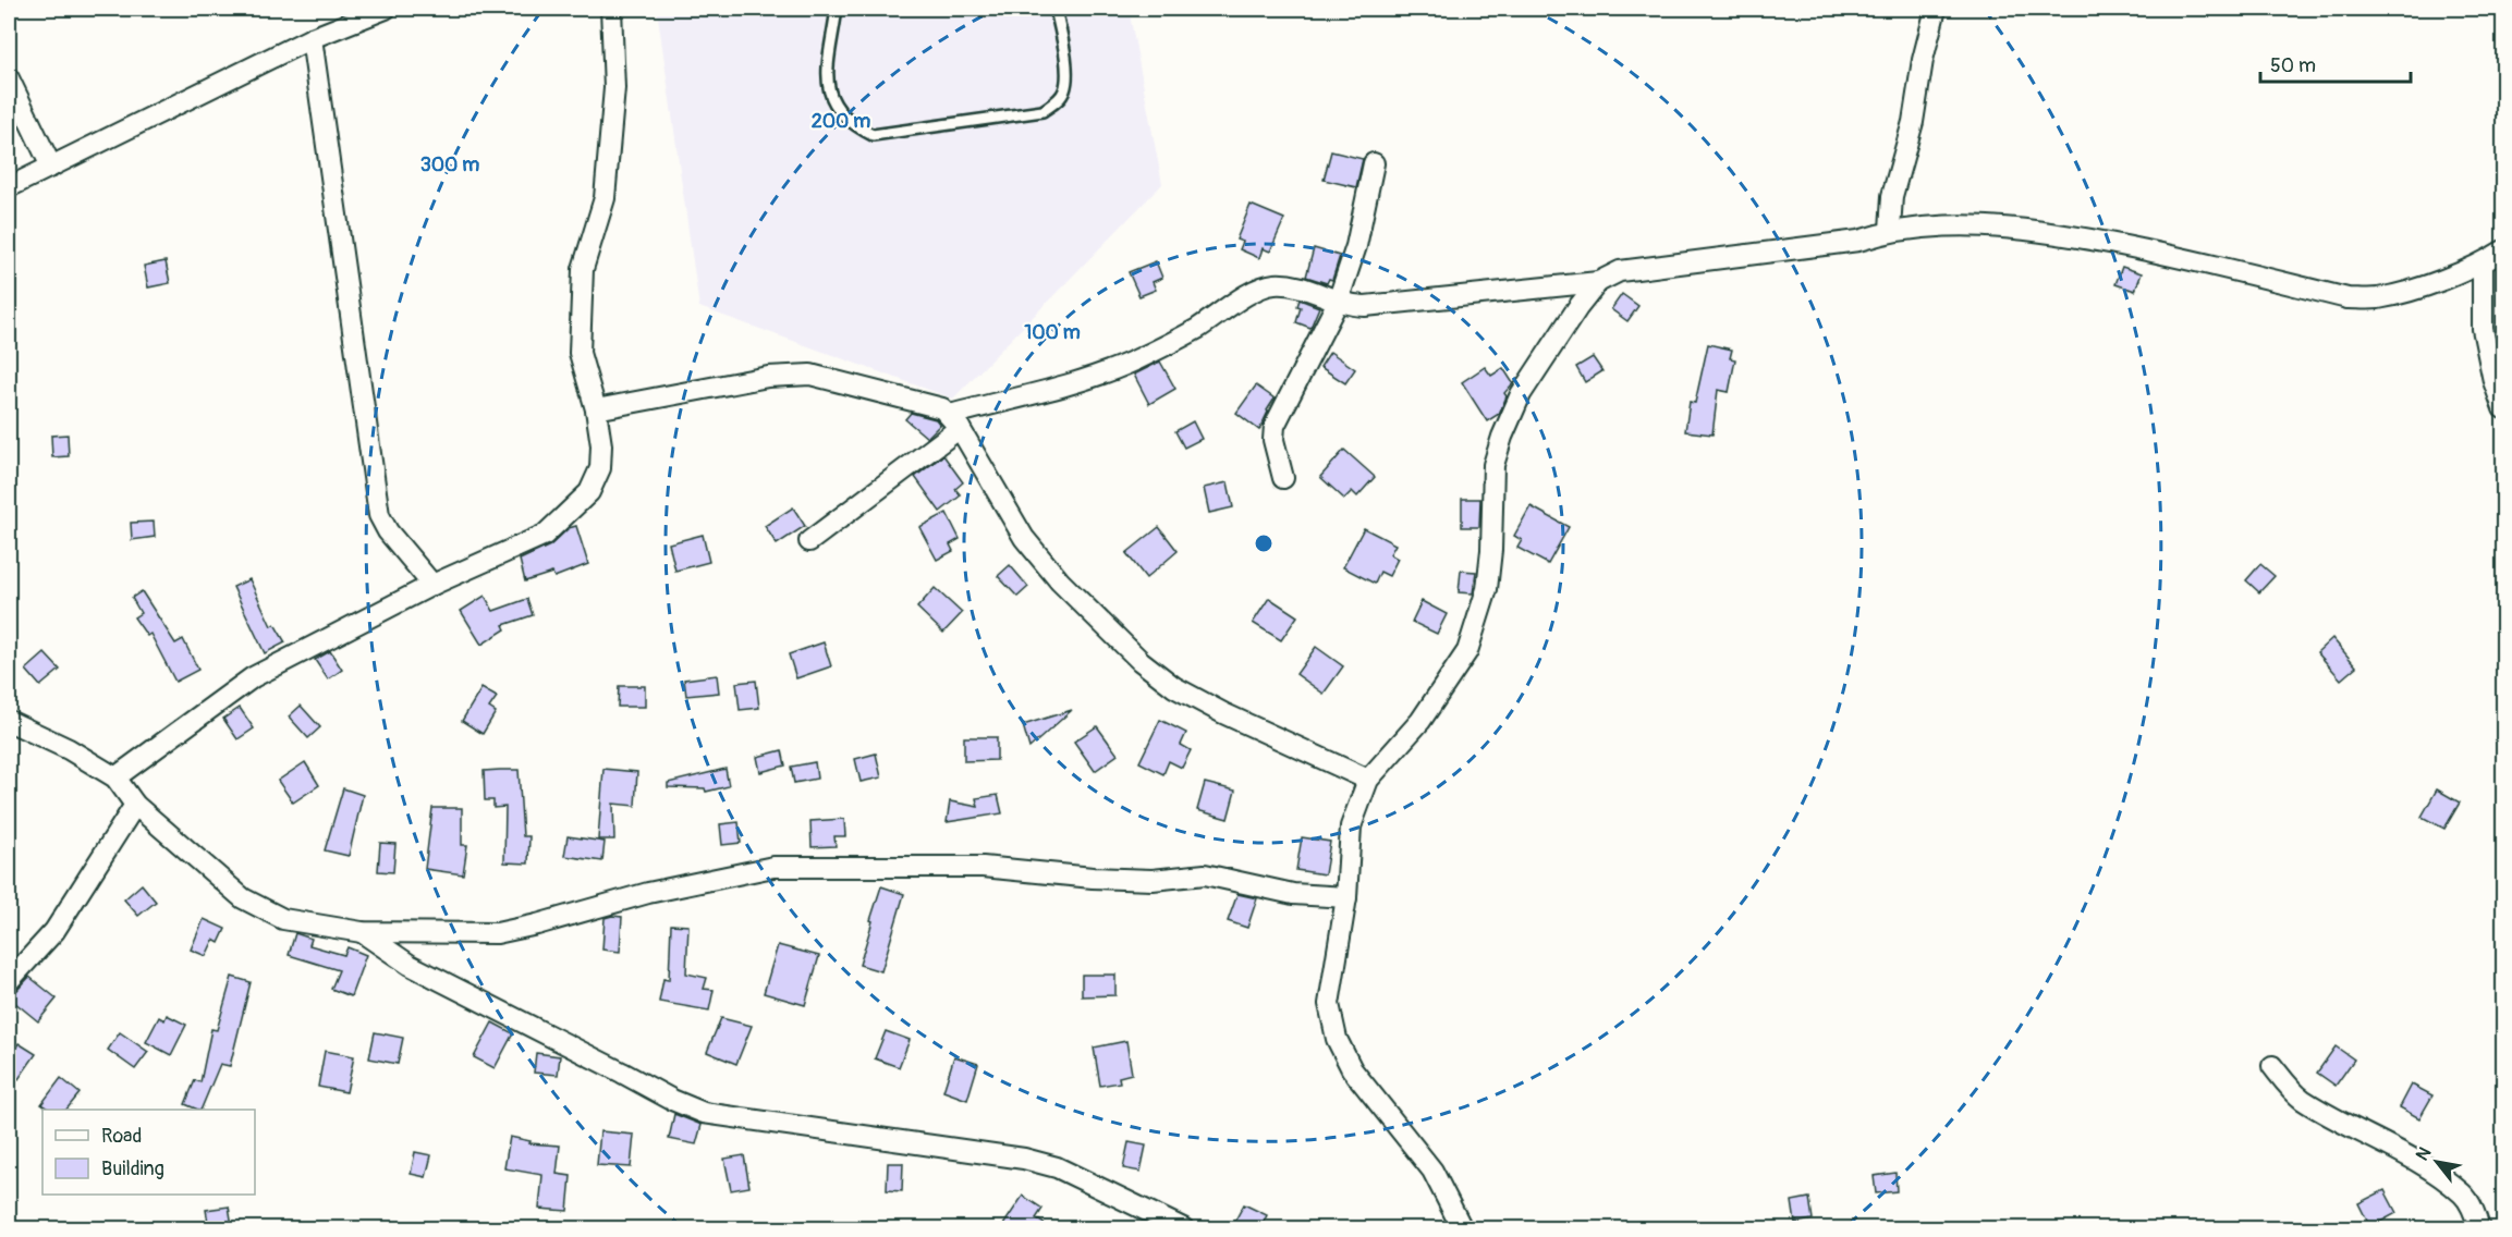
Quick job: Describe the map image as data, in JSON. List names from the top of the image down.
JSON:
{
  "legend": ["Road", "Building"],
  "scale_bar": "50 m",
  "north": "top left",
  "rings": ["200 m", "300 m", "100 m"]
}
